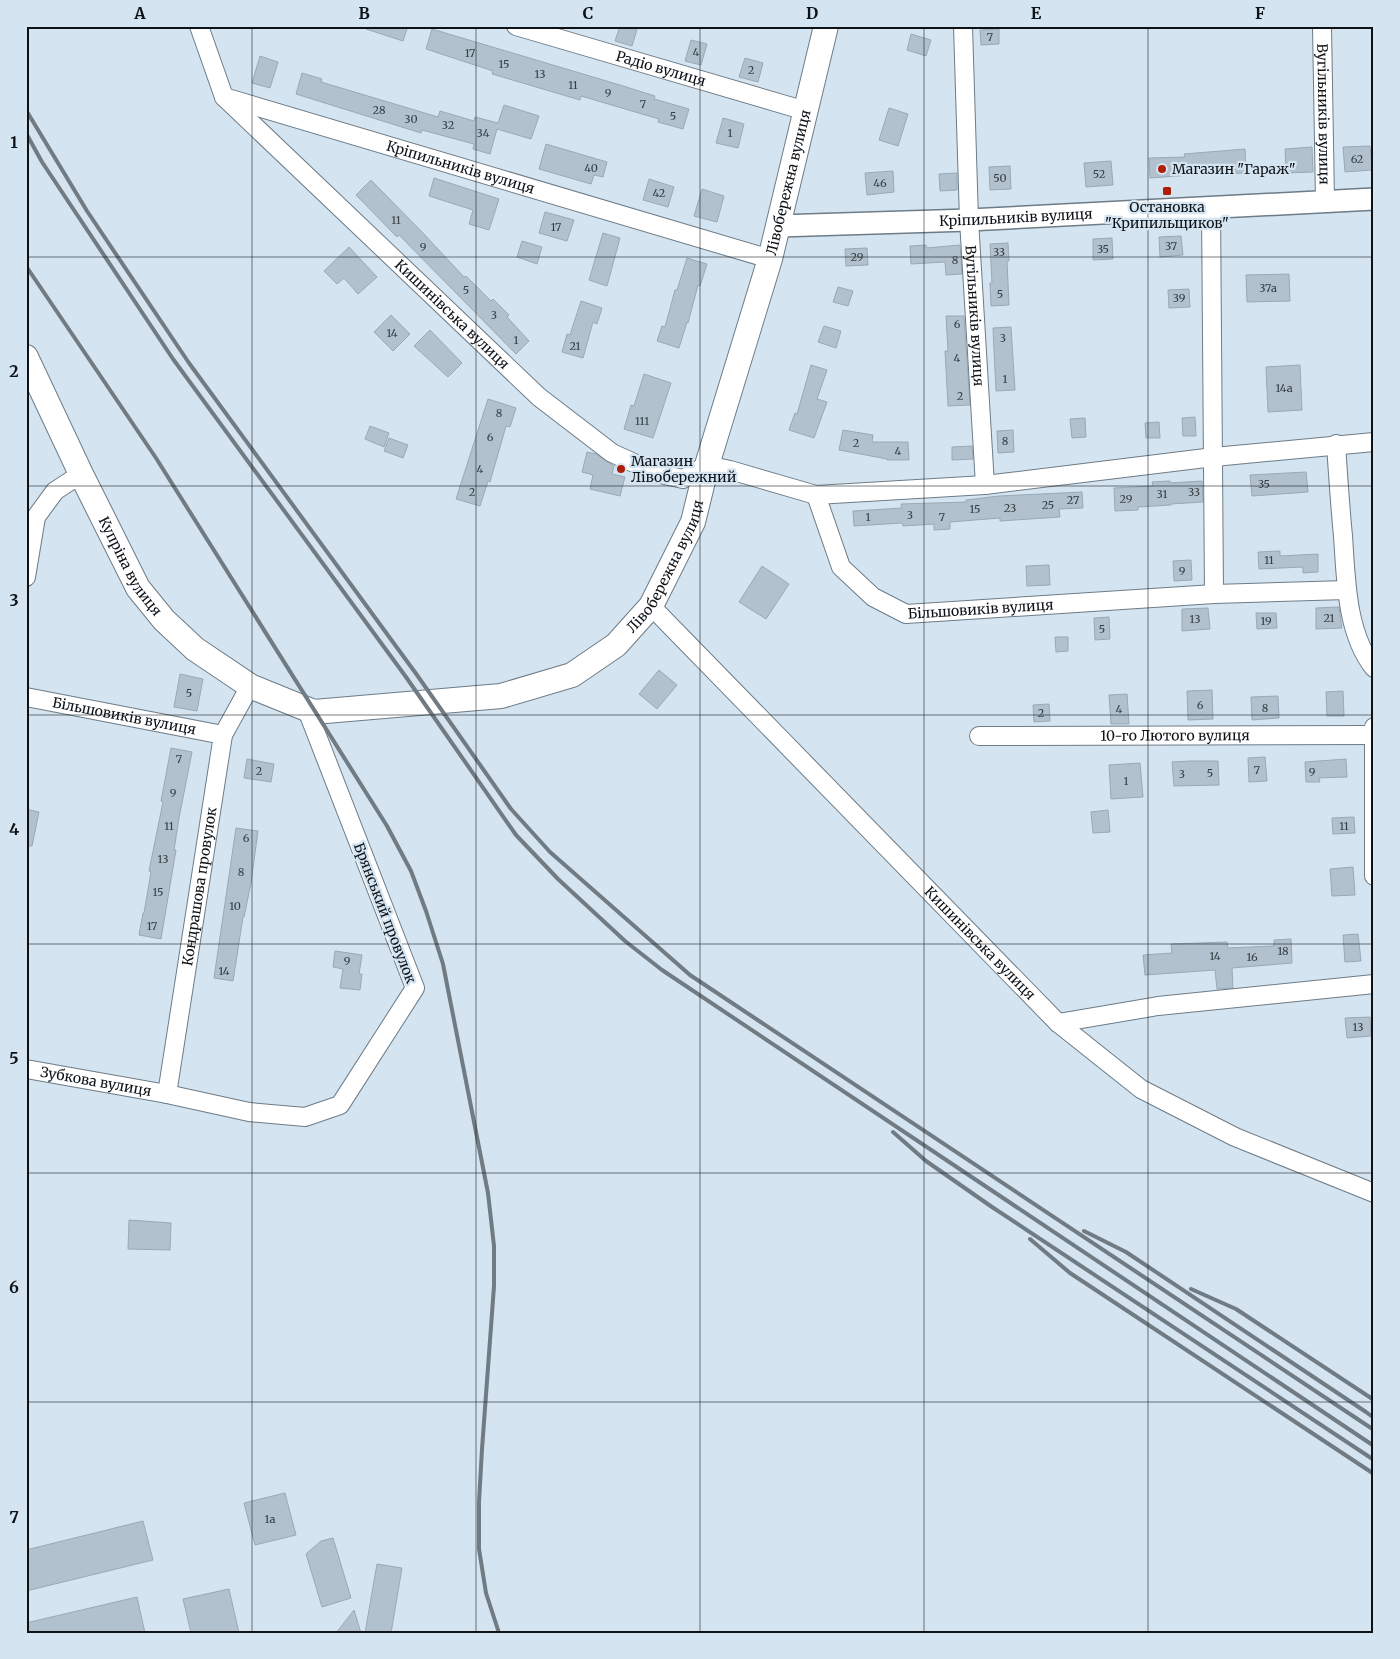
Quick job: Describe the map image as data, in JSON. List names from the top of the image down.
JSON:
{
  "streets": {
    "main road": ["Лівобережна вулиця", "Купріна вулиця"],
    "street": [
      "Радіо вулиця",
      "Вугільників вулиця",
      "Кріпильників вулиця",
      "Кишинівська вулиця",
      "Більшовиків вулиця",
      "10-го Лютого вулиця",
      "Кондрашова провулок",
      "Брянський провулок",
      "Зубкова вулиця"
    ]
  },
  "crossings": [
    ["Радіо вулиця", "Лівобережна вулиця"],
    ["Вугільників вулиця", "Кріпильників вулиця"],
    ["Кріпильників вулиця", "Лівобережна вулиця"],
    ["Кріпильників вулиця", "Кишинівська вулиця"],
    ["Лівобережна вулиця", "Кишинівська вулиця"],
    ["Лівобережна вулиця", "Купріна вулиця"],
    ["Лівобережна вулиця", "Брянський провулок"],
    ["Купріна вулиця", "Кондрашова провулок"],
    ["Купріна вулиця", "Брянський провулок"],
    ["Більшовиків вулиця", "Кондрашова провулок"],
    ["Кондрашова провулок", "Брянський провулок"],
    ["Кондрашова провулок", "Зубкова вулиця"],
    ["Брянський провулок", "Зубкова вулиця"]
  ],
  "places": {
    "other": ["Магазин \"Гараж\"", "Магазин Лівобережний"],
    "transit": ["Остановка \"Крипильщиков\""]
  },
  "house_numbers": [
    "7",
    "4",
    "17",
    "15",
    "2",
    "13",
    "11",
    "9",
    "7",
    "28",
    "5",
    "30",
    "32",
    "34",
    "1",
    "62",
    "40",
    "52",
    "50",
    "46",
    "42",
    "11",
    "17",
    "37",
    "9",
    "35",
    "33",
    "29",
    "8",
    "37а",
    "5",
    "5",
    "39",
    "3",
    "6",
    "14",
    "3",
    "1",
    "21",
    "4",
    "1",
    "14а",
    "2",
    "8",
    "111",
    "6",
    "8",
    "2",
    "4",
    "4",
    "35",
    "2",
    "33",
    "31",
    "29",
    "27",
    "25",
    "23",
    "15",
    "3",
    "1",
    "7",
    "11",
    "9",
    "21",
    "13",
    "19",
    "5",
    "5",
    "6",
    "8",
    "4",
    "2",
    "7",
    "7",
    "2",
    "9",
    "5",
    "3",
    "1",
    "9",
    "11",
    "11",
    "6",
    "13",
    "8",
    "15",
    "10",
    "17",
    "18",
    "14",
    "16",
    "9",
    "14",
    "13",
    "1а"
  ],
  "grid": {
    "columns": [
      "A",
      "B",
      "C",
      "D",
      "E",
      "F"
    ],
    "rows": [
      "1",
      "2",
      "3",
      "4",
      "5",
      "6",
      "7"
    ]
  }
}
